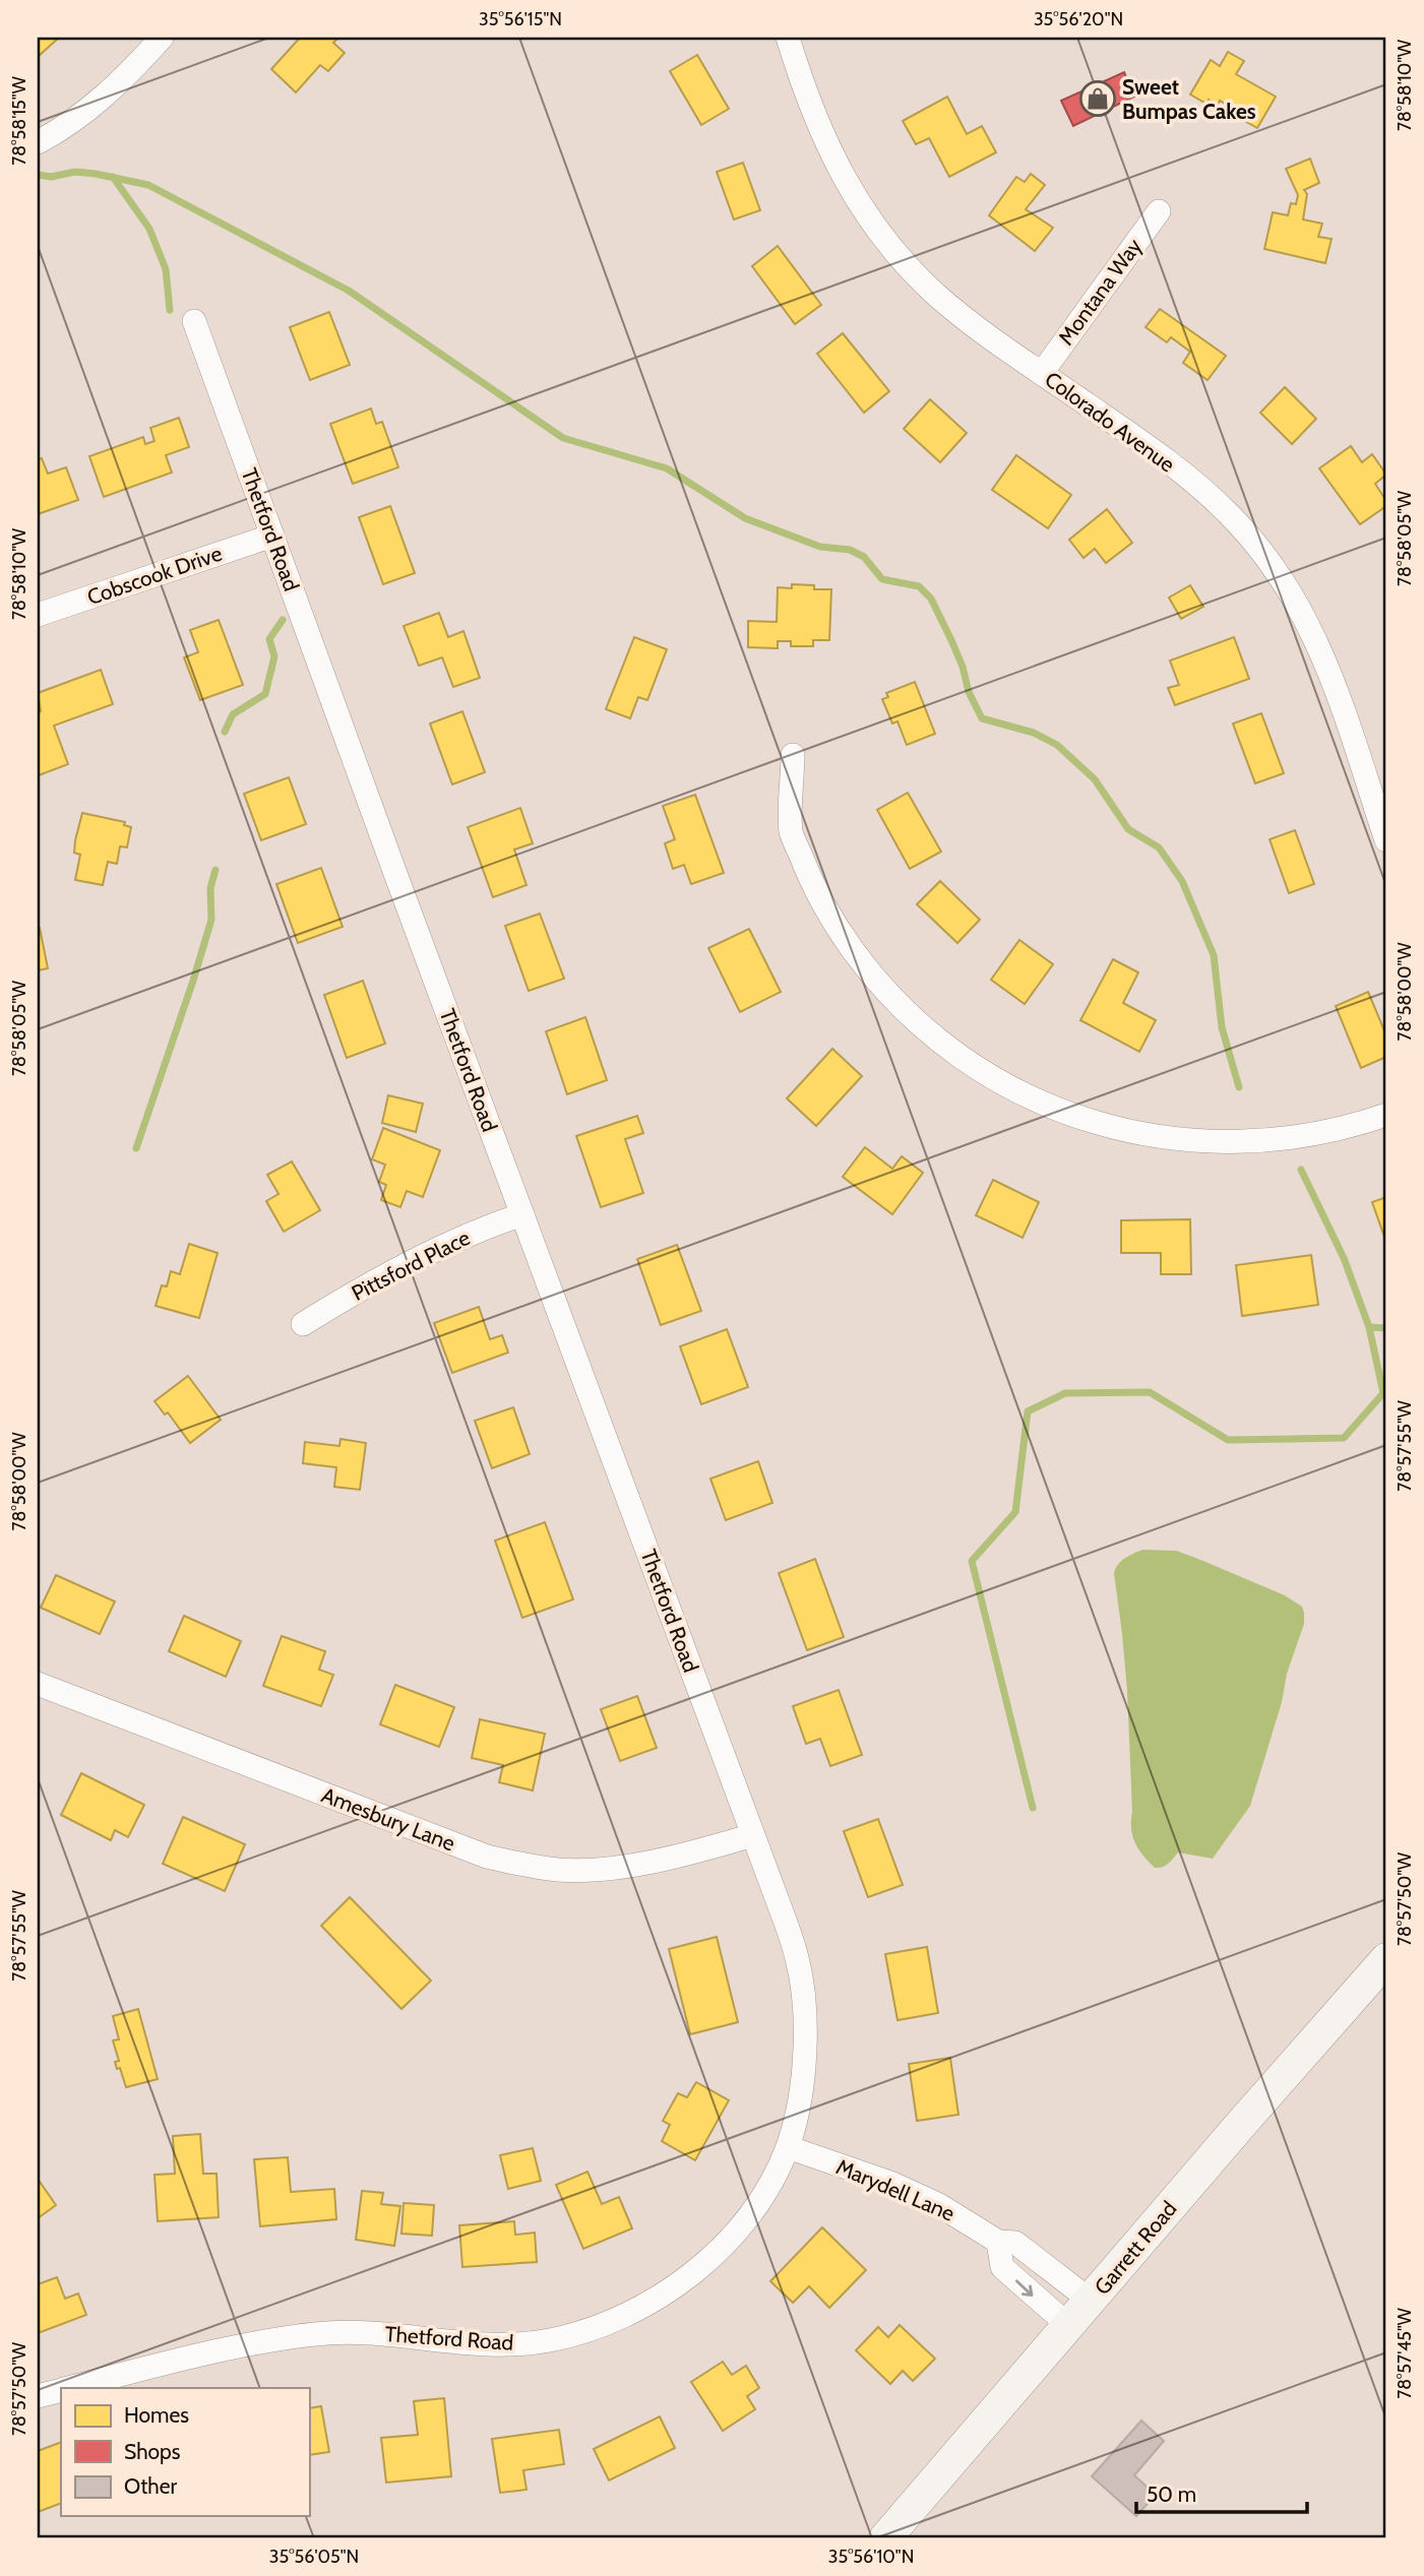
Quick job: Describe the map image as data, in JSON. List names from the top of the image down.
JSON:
{
  "streets": {
    "street": [
      "Montana Way",
      "Colorado Avenue",
      "Thetford Road",
      "Cobscook Drive",
      "Pittsford Place",
      "Amesbury Lane",
      "Marydell Lane",
      "Garrett Road"
    ]
  },
  "crossings": [
    ["Montana Way", "Colorado Avenue"],
    ["Thetford Road", "Cobscook Drive"],
    ["Thetford Road", "Pittsford Place"],
    ["Thetford Road", "Amesbury Lane"],
    ["Thetford Road", "Marydell Lane"],
    ["Marydell Lane", "Garrett Road"]
  ],
  "places": {
    "shop": ["Sweet Bumpas Cakes"]
  },
  "legend": ["Homes", "Shops", "Other"],
  "scale_bar": "50 m",
  "coordinates": [
    "35°56'15\"N",
    "35°56'20\"N",
    "78°58'10\"W",
    "78°58'15\"W",
    "78°58'05\"W",
    "78°58'00\"W",
    "78°57'55\"W",
    "78°57'50\"W",
    "78°57'45\"W",
    "35°56'05\"N",
    "35°56'10\"N"
  ]
}
